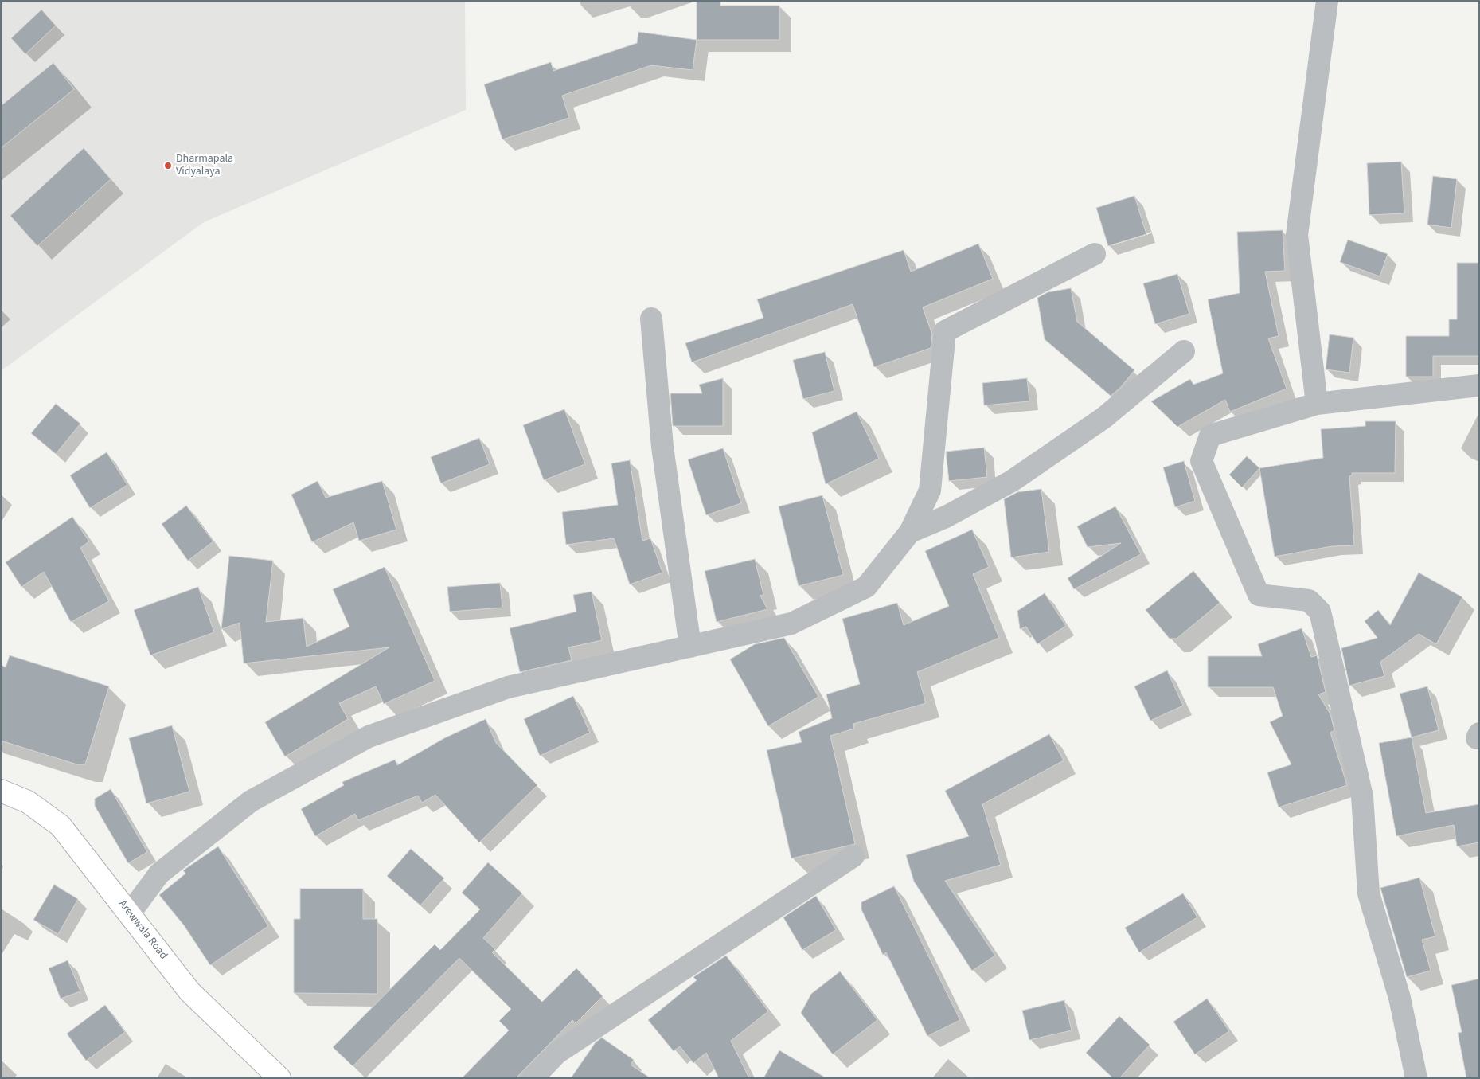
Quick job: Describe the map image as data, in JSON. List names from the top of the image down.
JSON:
{
  "streets": {
    "street": ["Arewwala Road"]
  },
  "places": ["Dharmapala Vidyalaya"]
}
